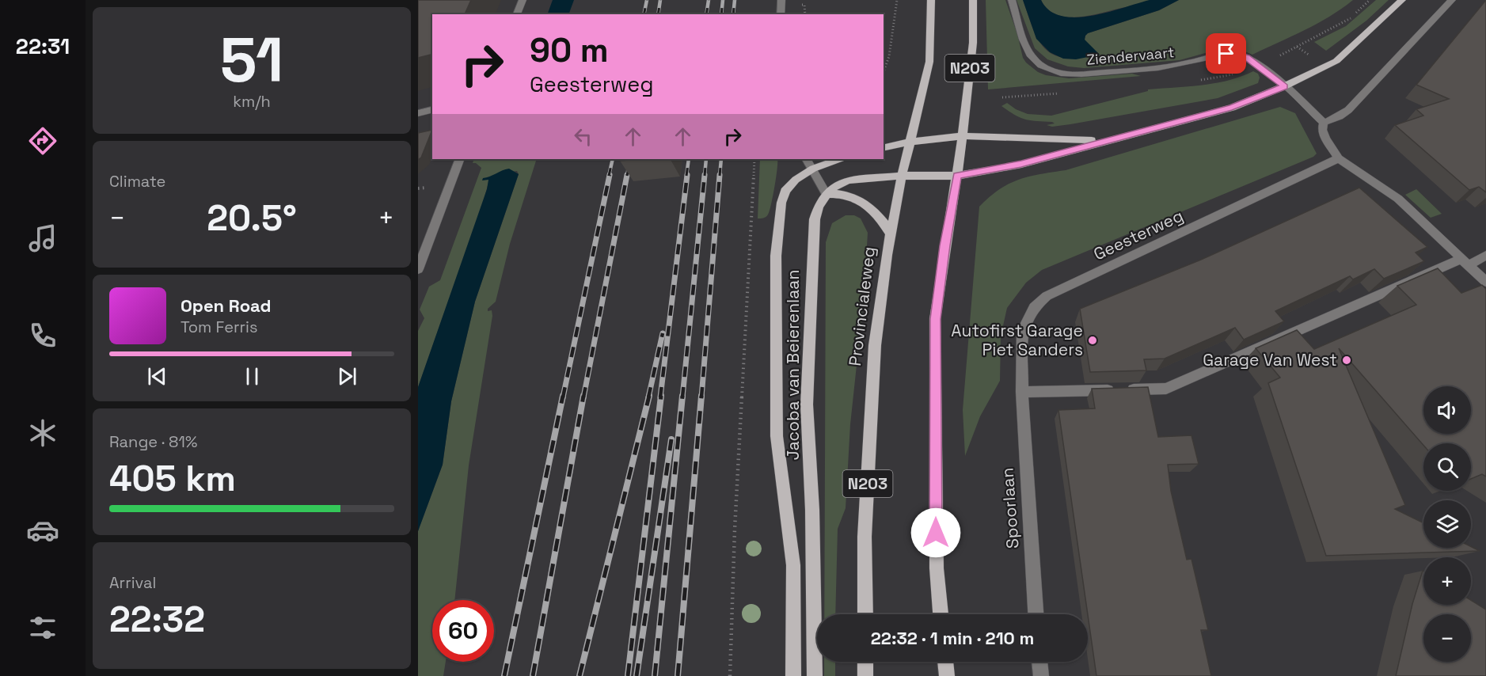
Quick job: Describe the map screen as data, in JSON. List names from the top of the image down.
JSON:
{
  "streets": {
    "main road": ["N203", "Provincialeweg", "Jacoba van Beierenlaan"],
    "street": ["Ziendervaart", "Geesterweg", "Spoorlaan"]
  },
  "crossings": [
    ["Geesterweg", "Spoorlaan"]
  ],
  "places": ["Autofirst Garage Piet Sanders", "Garage Van West"],
  "page": {
    "tabs": "22:31",
    "tile": [
      ["51", "km/h"],
      "Climate",
      ["Range · 81%", "405 km"],
      ["Arrival", "22:32"]
    ],
    "turn": ["90 m", "Geesterweg"],
    "heat": ["−", "20.5°", "+"],
    "song": ["Open Road", "Tom Ferris"],
    "map_buttons": ["+", "−"],
    "limit": "60",
    "trip": "22:32 · 1 min · 210 m"
  }
}
